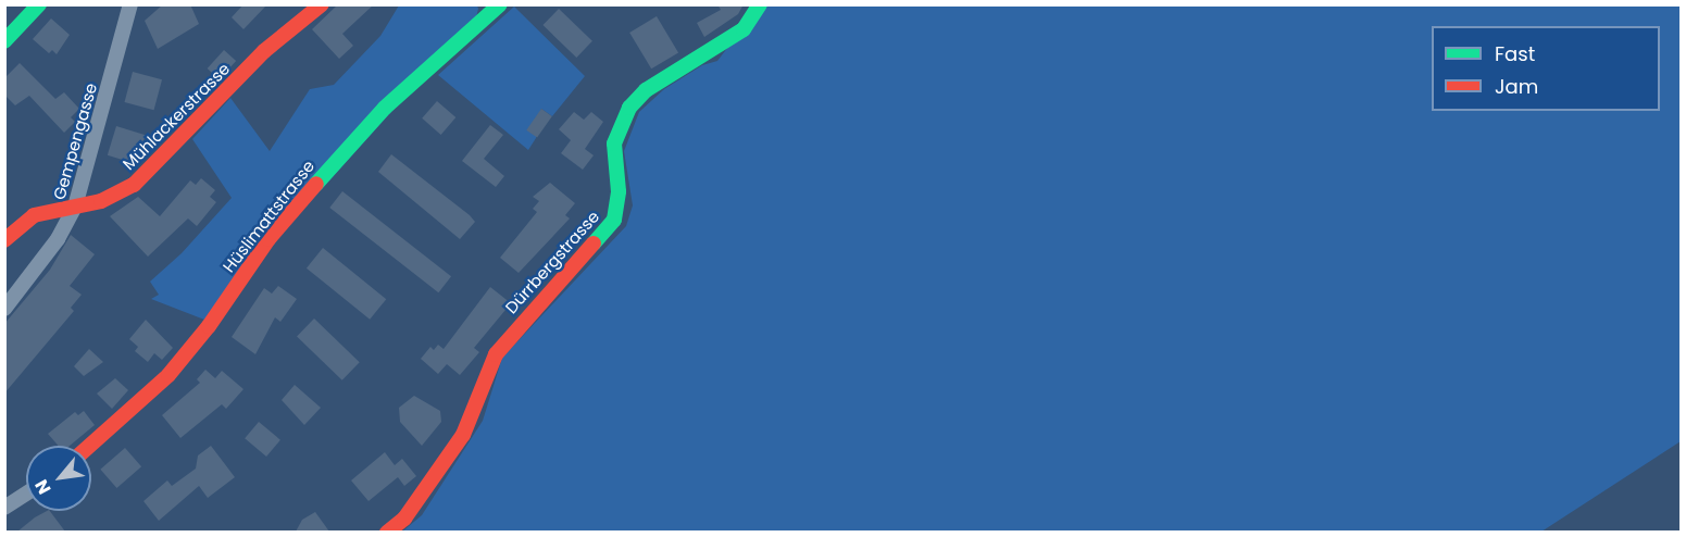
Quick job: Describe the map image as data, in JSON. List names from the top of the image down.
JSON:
{
  "streets": {
    "street": [
      "Mühlackerstrasse",
      "Gempengasse",
      "Hüslimattstrasse",
      "Dürrbergstrasse"
    ]
  },
  "crossings": [
    ["Mühlackerstrasse", "Gempengasse"]
  ],
  "legend": ["Fast", "Jam"],
  "north": "bottom left"
}
